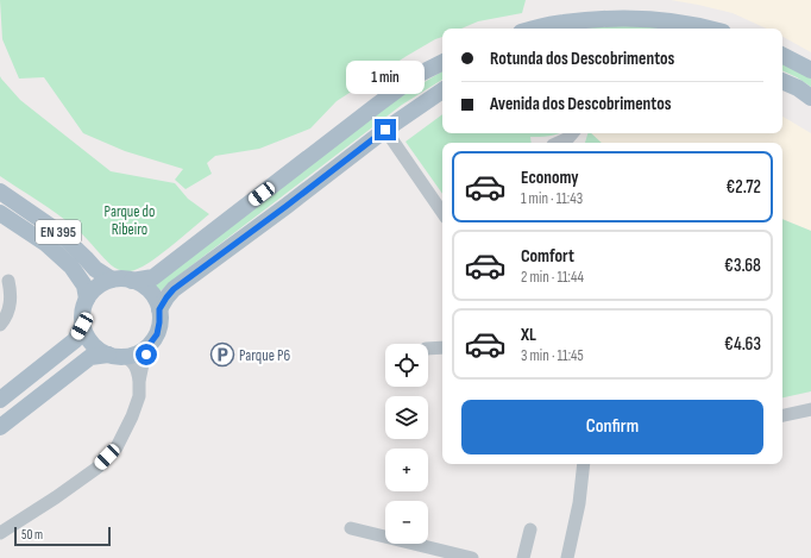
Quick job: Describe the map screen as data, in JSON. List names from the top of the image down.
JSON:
{
  "streets": {
    "main road": ["EN 395"]
  },
  "parks": ["Parque do Ribeiro"],
  "places": {
    "parking": ["Parque P6"]
  },
  "scale_bar": "50 m",
  "page": {
    "banner": ["Rotunda dos Descobrimentos", "Avenida dos Descobrimentos"],
    "bubble": "1 min",
    "list": [
      {
        "name": "Economy",
        "note": "1 min · 11:43",
        "value": "€2.72"
      },
      {
        "name": "Comfort",
        "note": "2 min · 11:44",
        "value": "€3.68"
      },
      {
        "name": "XL",
        "note": "3 min · 11:45",
        "value": "€4.63"
      }
    ],
    "map_buttons": ["+", "−"],
    "buttons": "Confirm",
    "scale": "50 m"
  }
}
